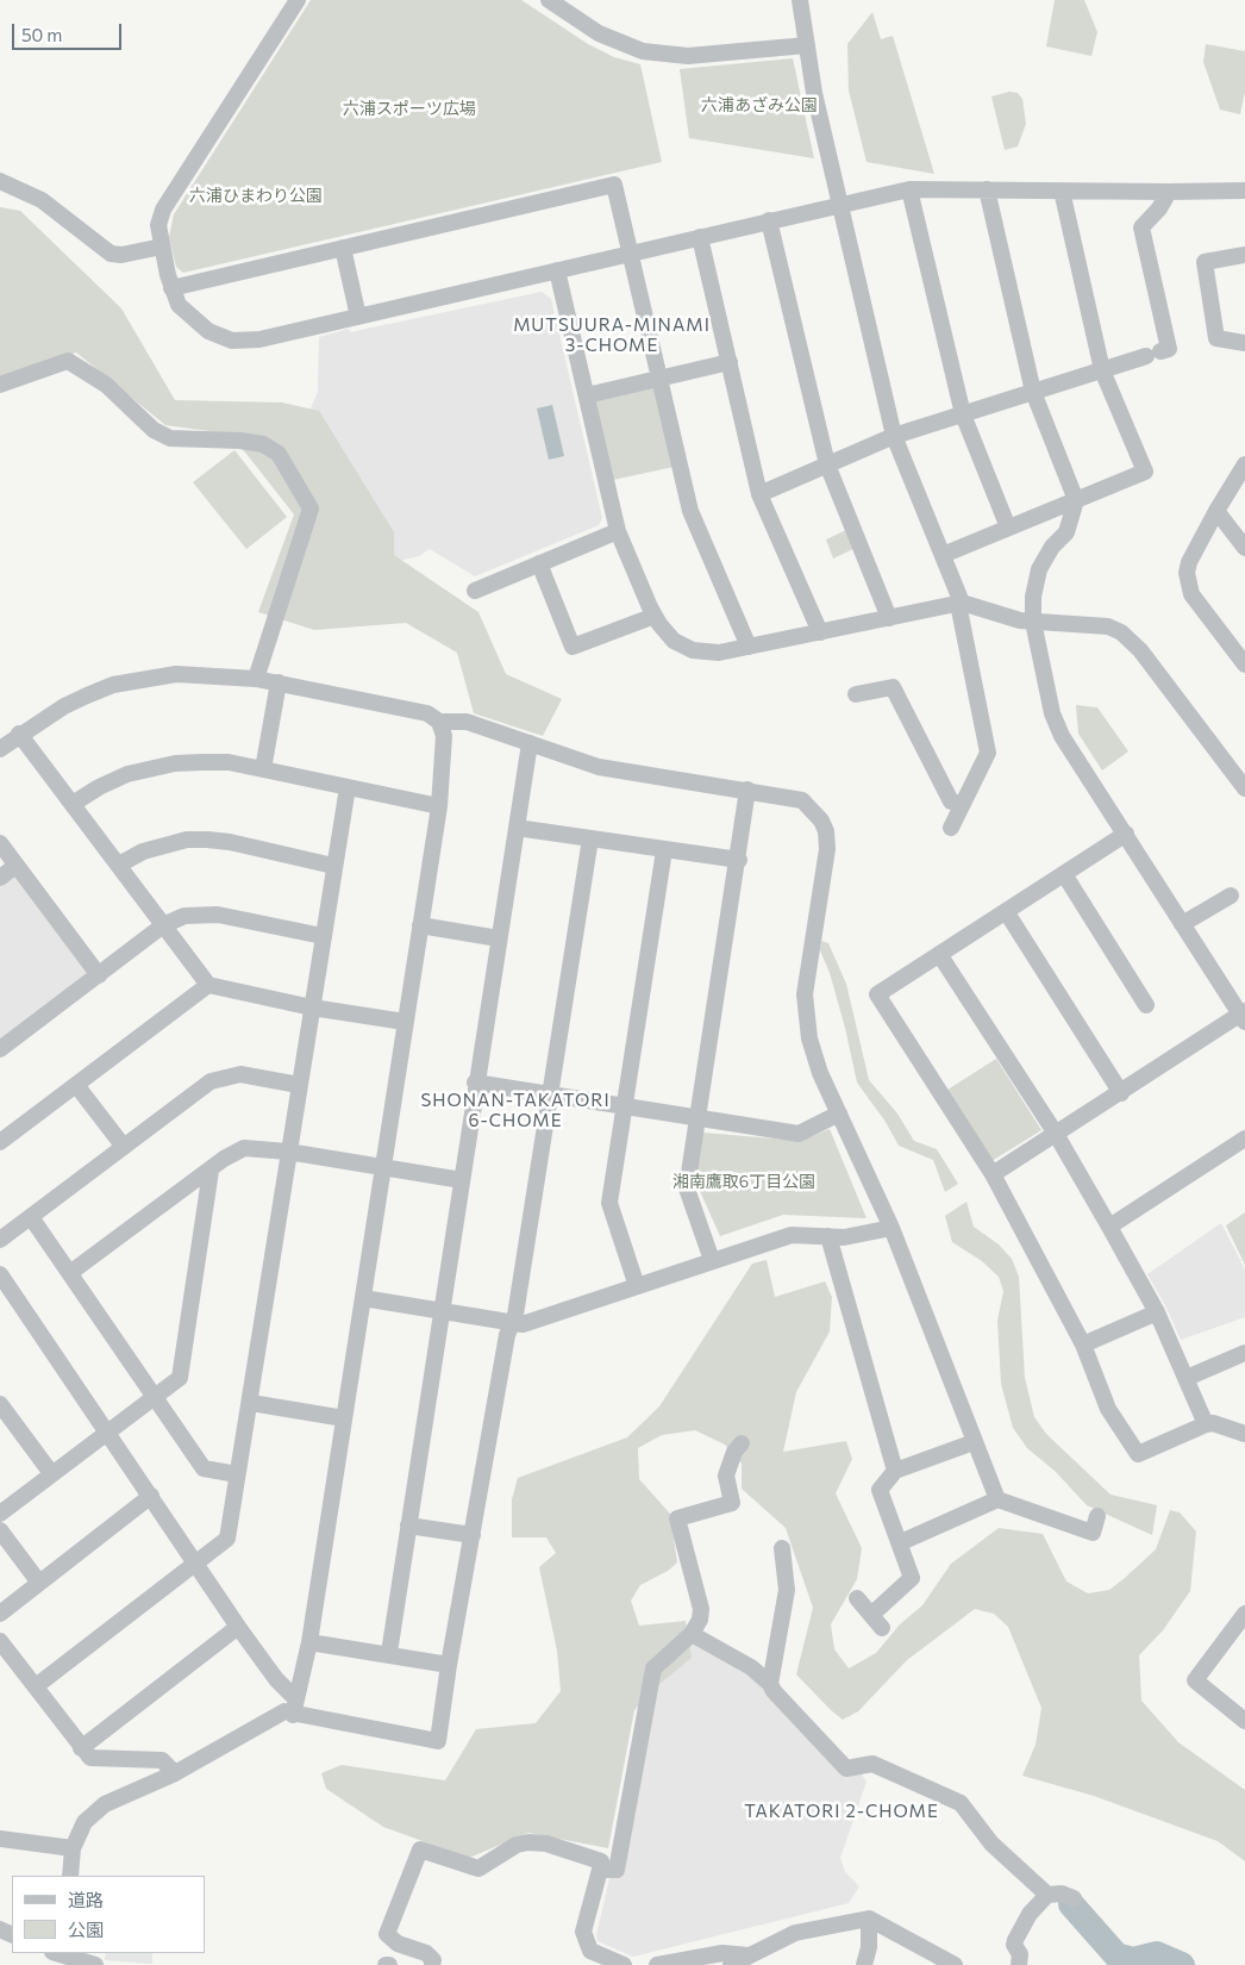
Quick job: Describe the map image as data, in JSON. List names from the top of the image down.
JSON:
{
  "districts": ["MUTSUURA-MINAMI 3-CHOME", "SHONAN-TAKATORI 6-CHOME", "TAKATORI 2-CHOME"],
  "parks": [
    "六浦あざみ公園",
    "六浦スポーツ広場",
    "六浦ひまわり公園",
    "湘南鷹取6丁目公園"
  ],
  "legend": ["道路", "公園"],
  "scale_bar": "50 m"
}
